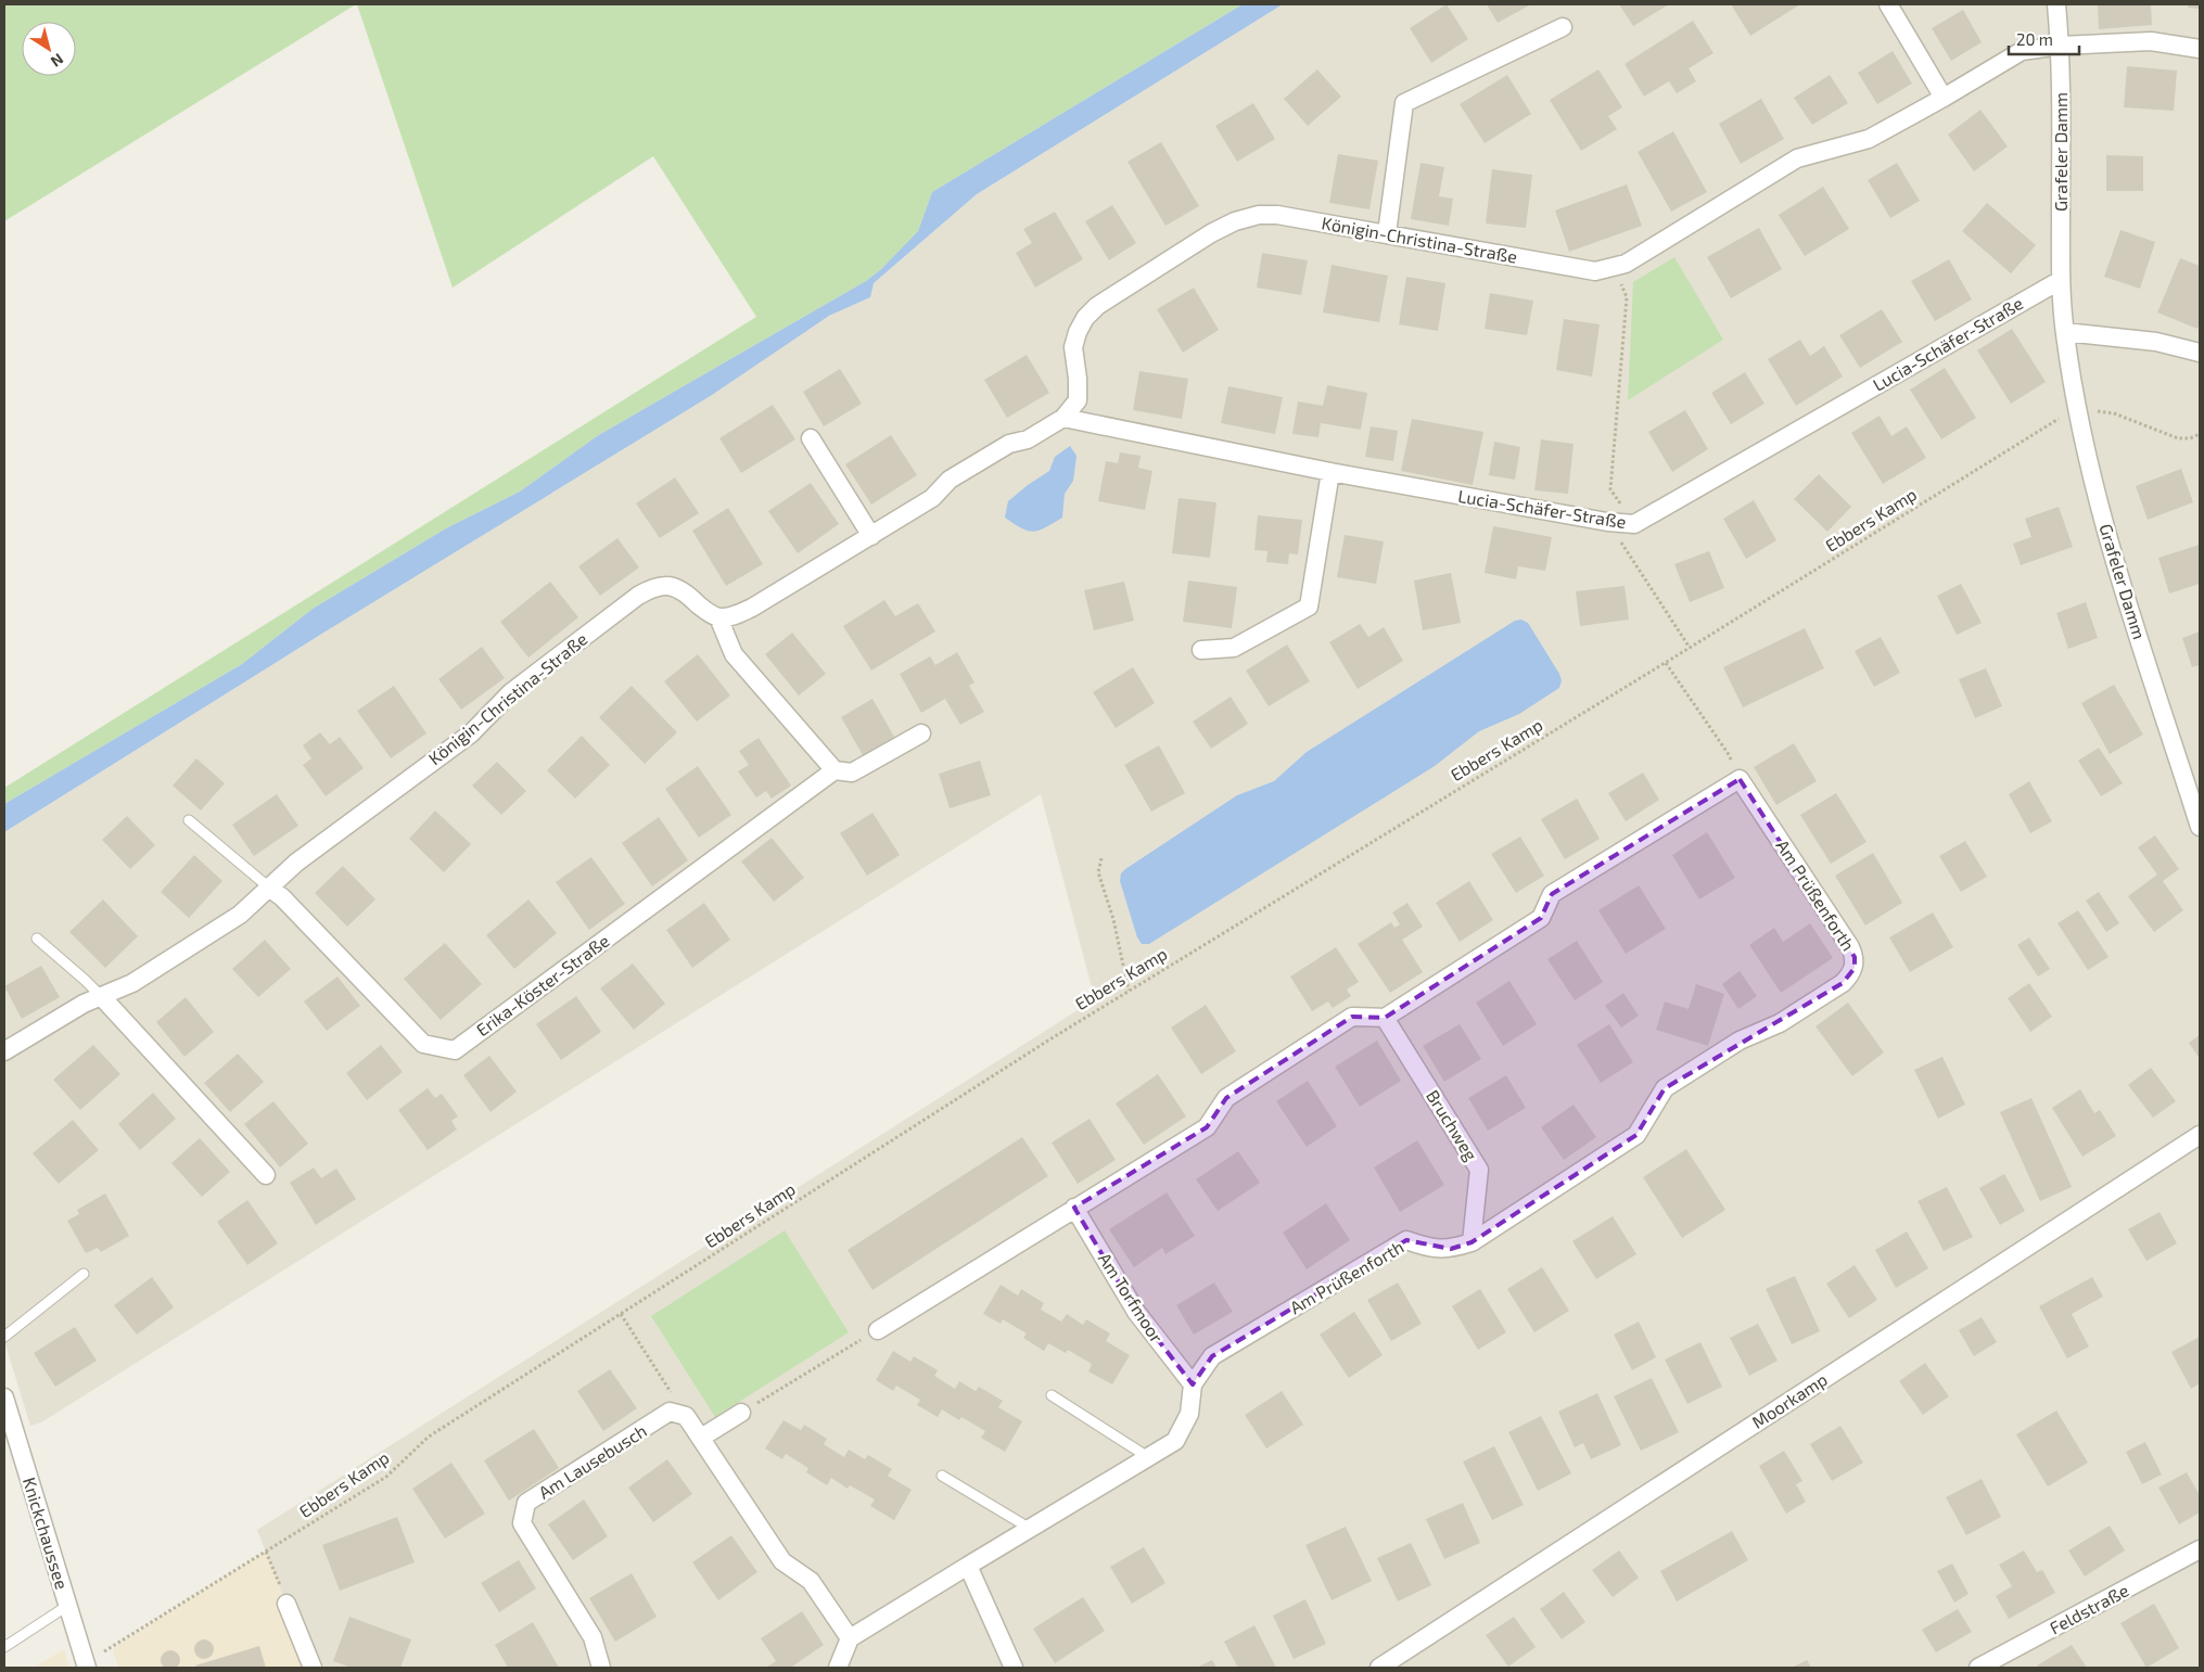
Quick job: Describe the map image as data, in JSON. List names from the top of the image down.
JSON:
{
  "streets": {
    "street": [
      "Grafeler Damm",
      "Königin-Christina-Straße",
      "Lucia-Schäfer-Straße",
      "Am Prüßenforth",
      "Erika-Köster-Straße",
      "Bruchweg",
      "Am Torfmoor",
      "Moorkamp",
      "Am Lausebusch",
      "Knickchaussee",
      "Feldstraße"
    ],
    "path": ["Ebbers Kamp"]
  },
  "crossings": [
    ["Grafeler Damm", "Königin-Christina-Straße"],
    ["Grafeler Damm", "Lucia-Schäfer-Straße"],
    ["Grafeler Damm", "Ebbers Kamp"],
    ["Königin-Christina-Straße", "Lucia-Schäfer-Straße"],
    ["Königin-Christina-Straße", "Erika-Köster-Straße"],
    ["Ebbers Kamp", "Knickchaussee"],
    ["Am Prüßenforth", "Bruchweg"],
    ["Am Prüßenforth", "Am Torfmoor"]
  ],
  "scale_bar": "20 m",
  "north": "bottom right"
}
